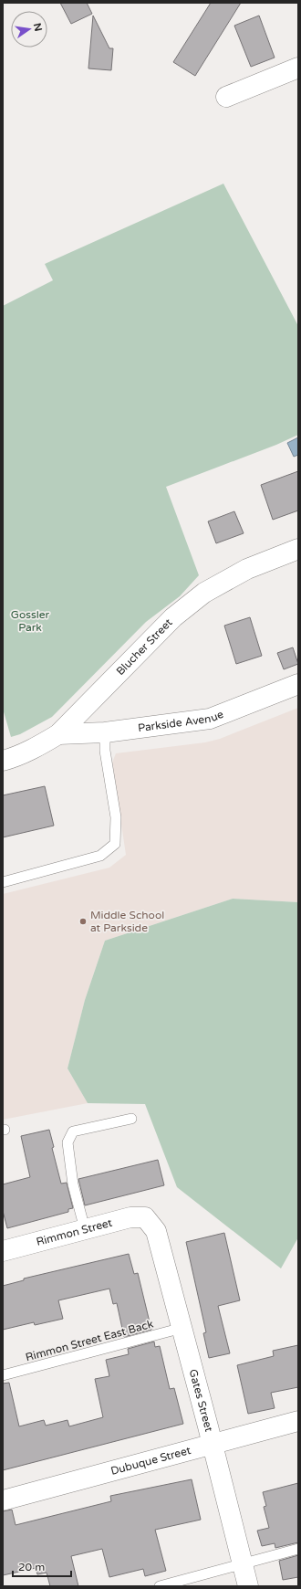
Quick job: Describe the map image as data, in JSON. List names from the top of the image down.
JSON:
{
  "streets": {
    "street": [
      "Blucher Street",
      "Parkside Avenue",
      "Rimmon Street",
      "Gates Street",
      "Dubuque Street"
    ],
    "lane": ["Rimmon Street East Back"]
  },
  "crossings": [
    ["Blucher Street", "Parkside Avenue"],
    ["Rimmon Street", "Gates Street"],
    ["Rimmon Street East Back", "Gates Street"],
    ["Gates Street", "Dubuque Street"]
  ],
  "parks": ["Gossler Park"],
  "places": ["Middle School at Parkside"],
  "scale_bar": "20 m",
  "north": "right"
}
